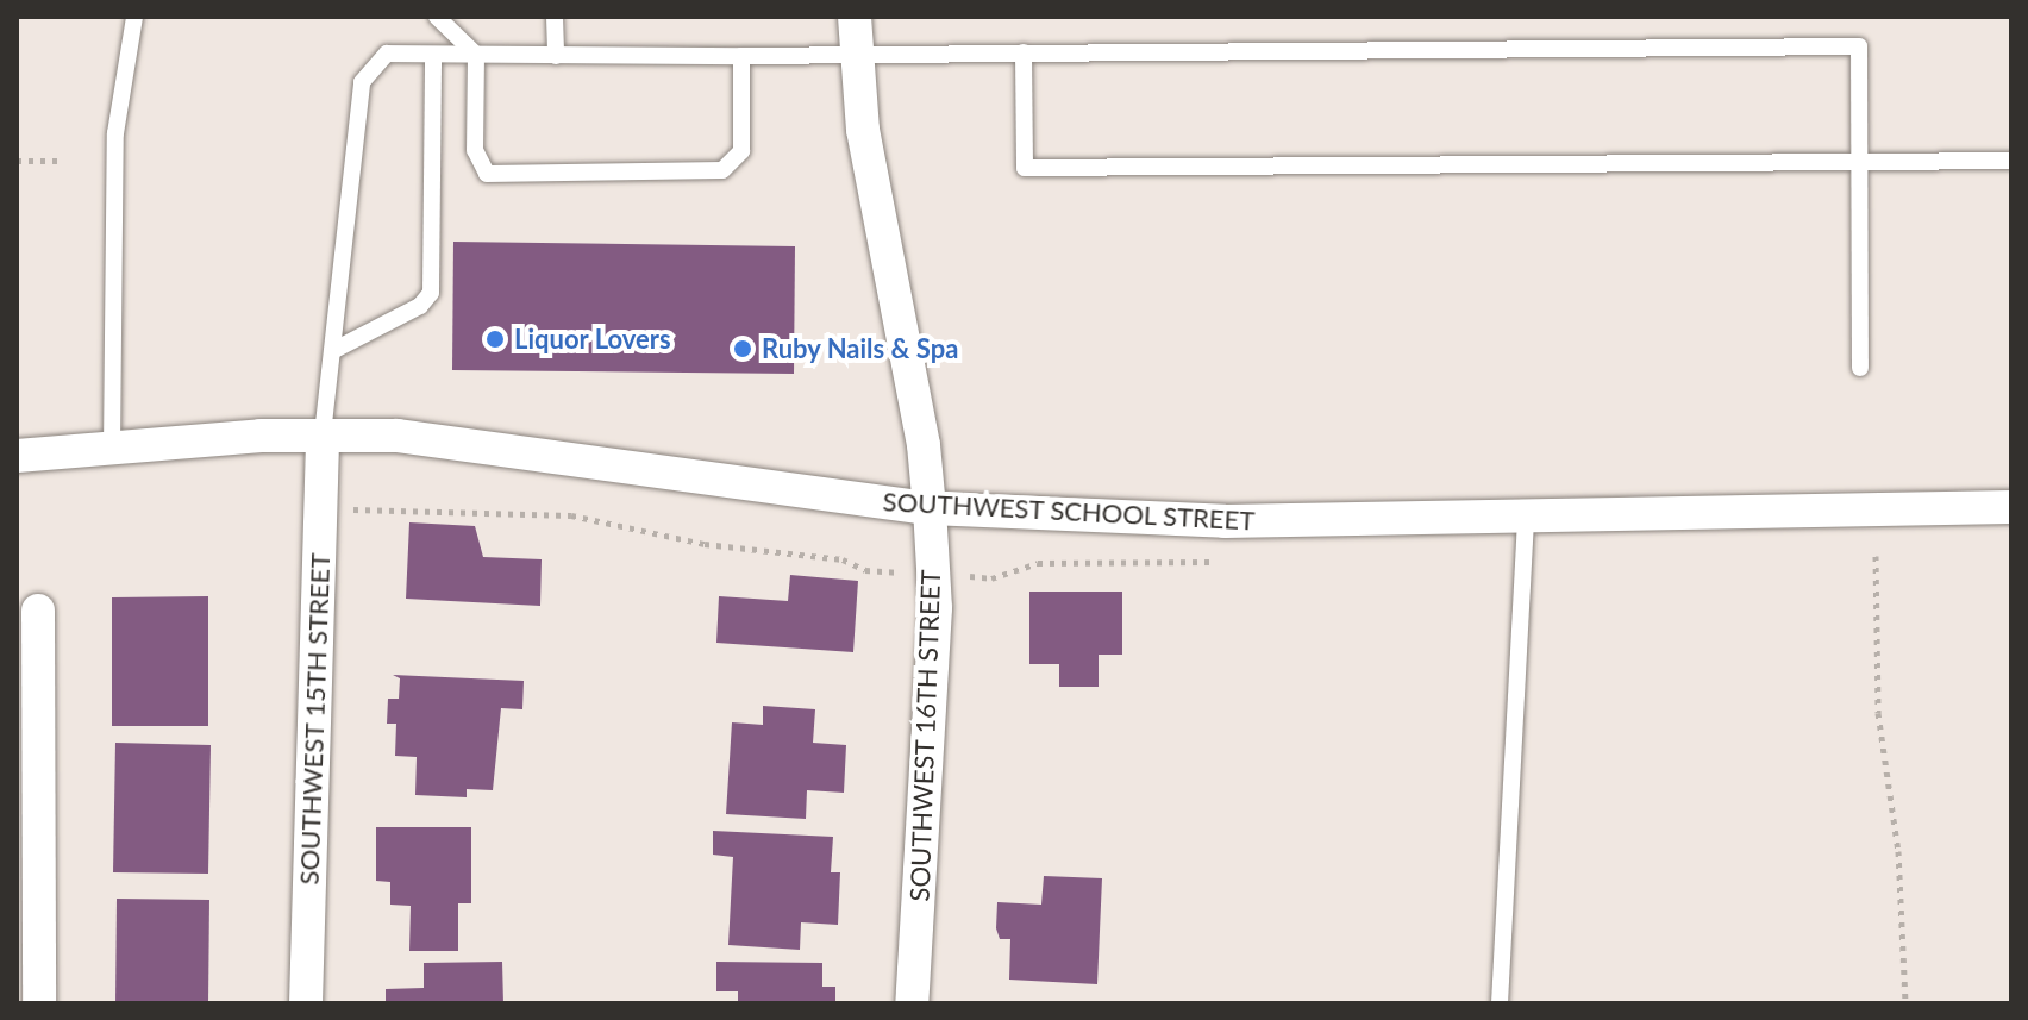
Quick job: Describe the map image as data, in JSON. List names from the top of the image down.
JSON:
{
  "streets": {
    "street": ["SOUTHWEST SCHOOL STREET", "SOUTHWEST 15TH STREET", "SOUTHWEST 16TH STREET"]
  },
  "crossings": [
    ["SOUTHWEST SCHOOL STREET", "SOUTHWEST 15TH STREET"],
    ["SOUTHWEST SCHOOL STREET", "SOUTHWEST 16TH STREET"]
  ],
  "places": ["Liquor Lovers", "Ruby Nails & Spa"]
}
